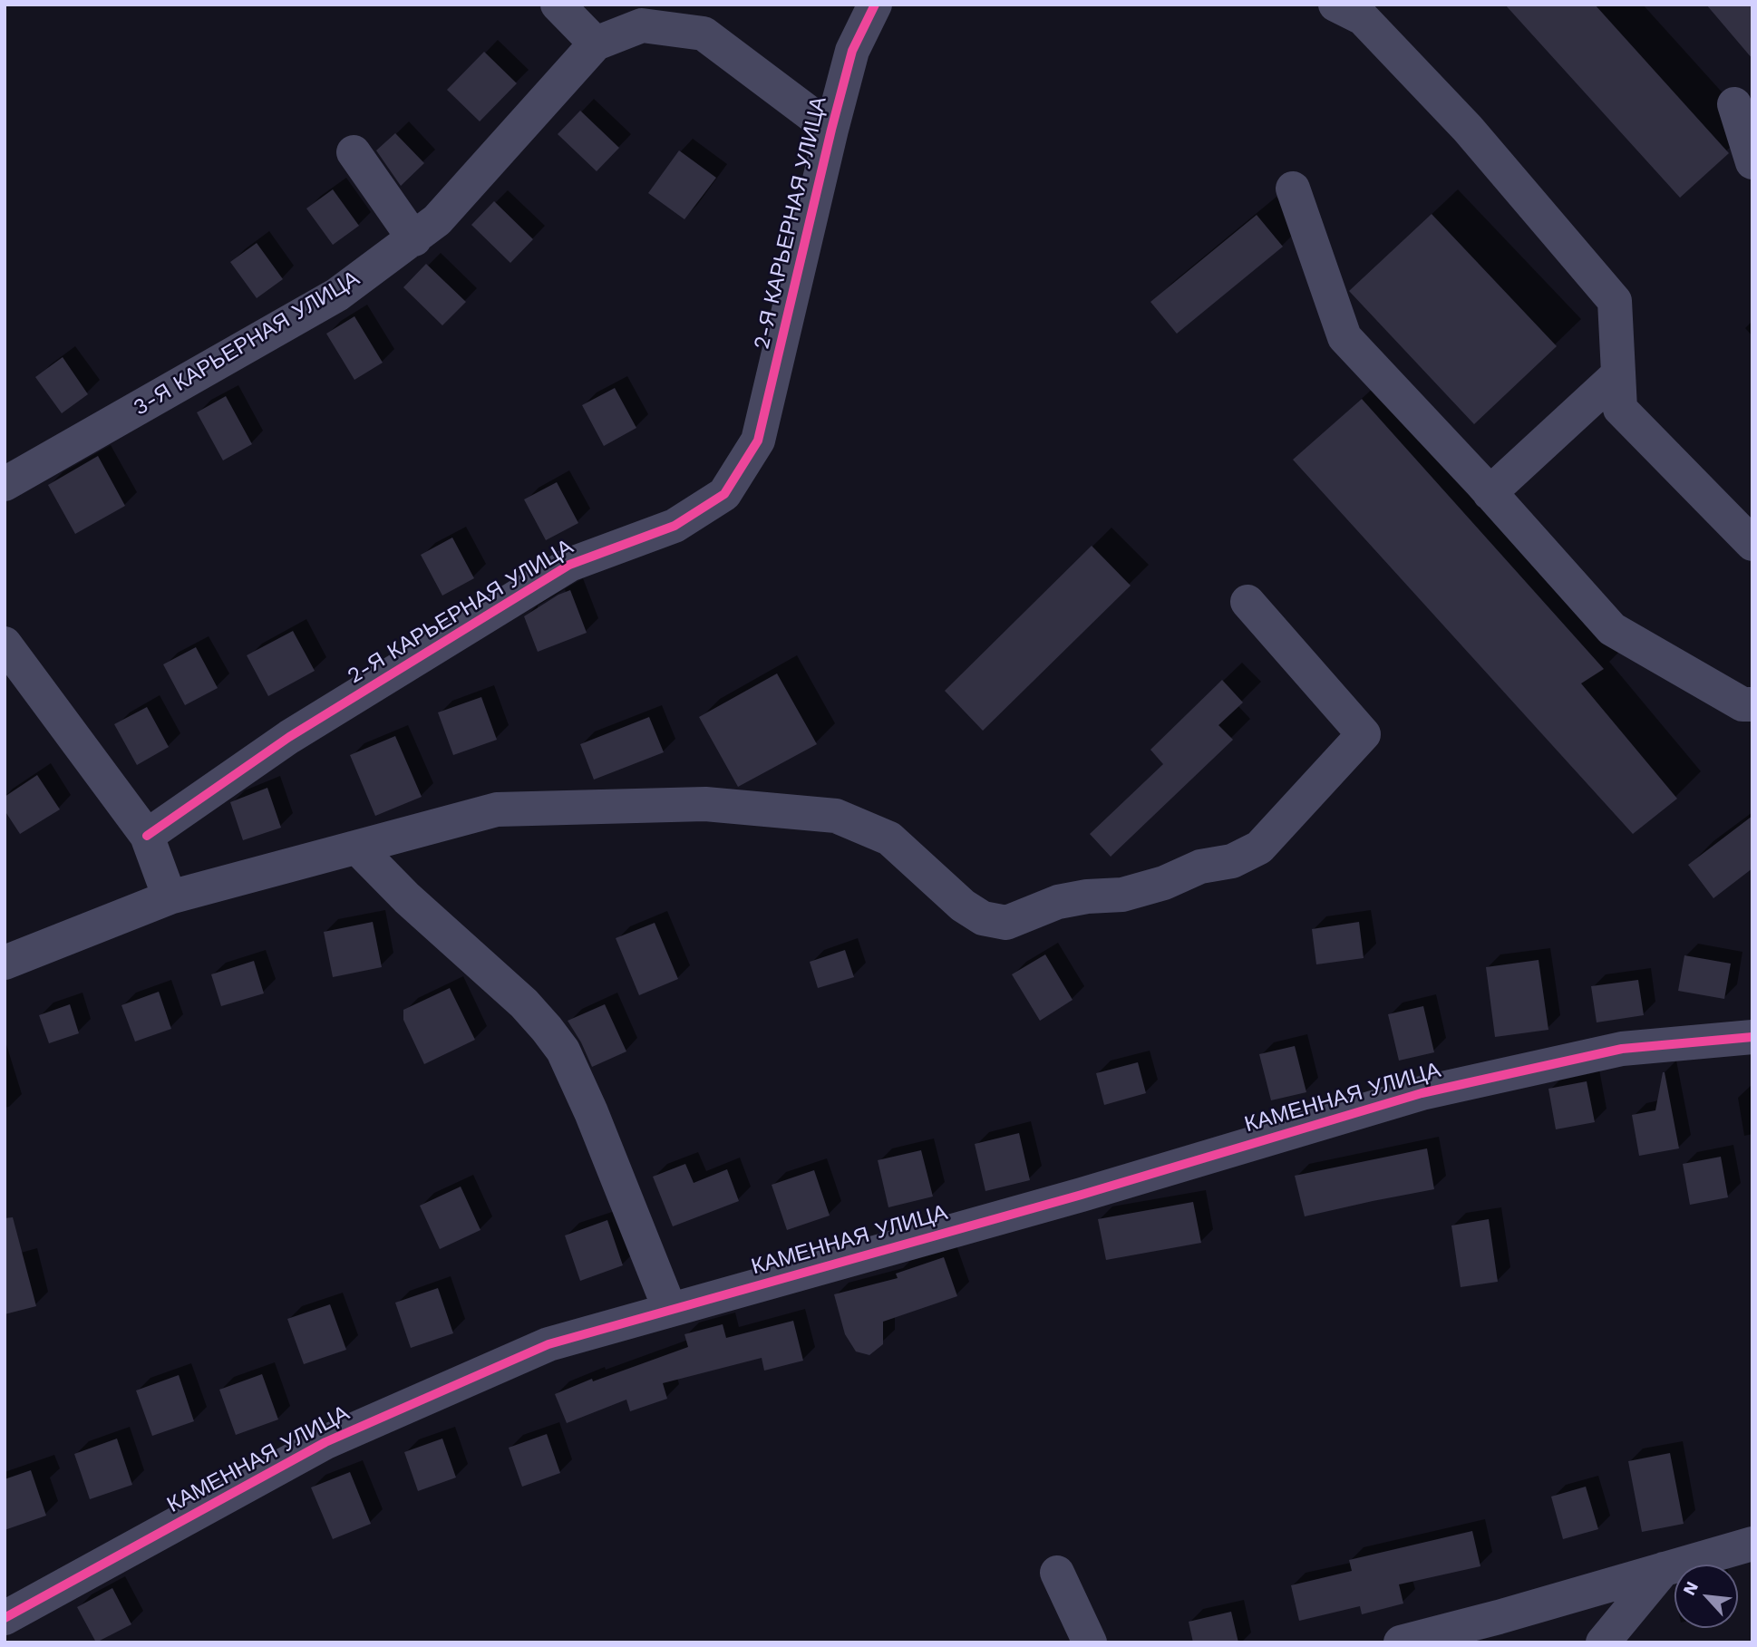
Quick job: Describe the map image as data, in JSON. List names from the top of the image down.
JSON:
{
  "streets": {
    "street": ["2-Я КАРЬЕРНАЯ УЛИЦА", "3-Я КАРЬЕРНАЯ УЛИЦА", "КАМЕННАЯ УЛИЦА"]
  },
  "crossings": [
    ["2-Я КАРЬЕРНАЯ УЛИЦА", "3-Я КАРЬЕРНАЯ УЛИЦА"]
  ],
  "north": "top left"
}
